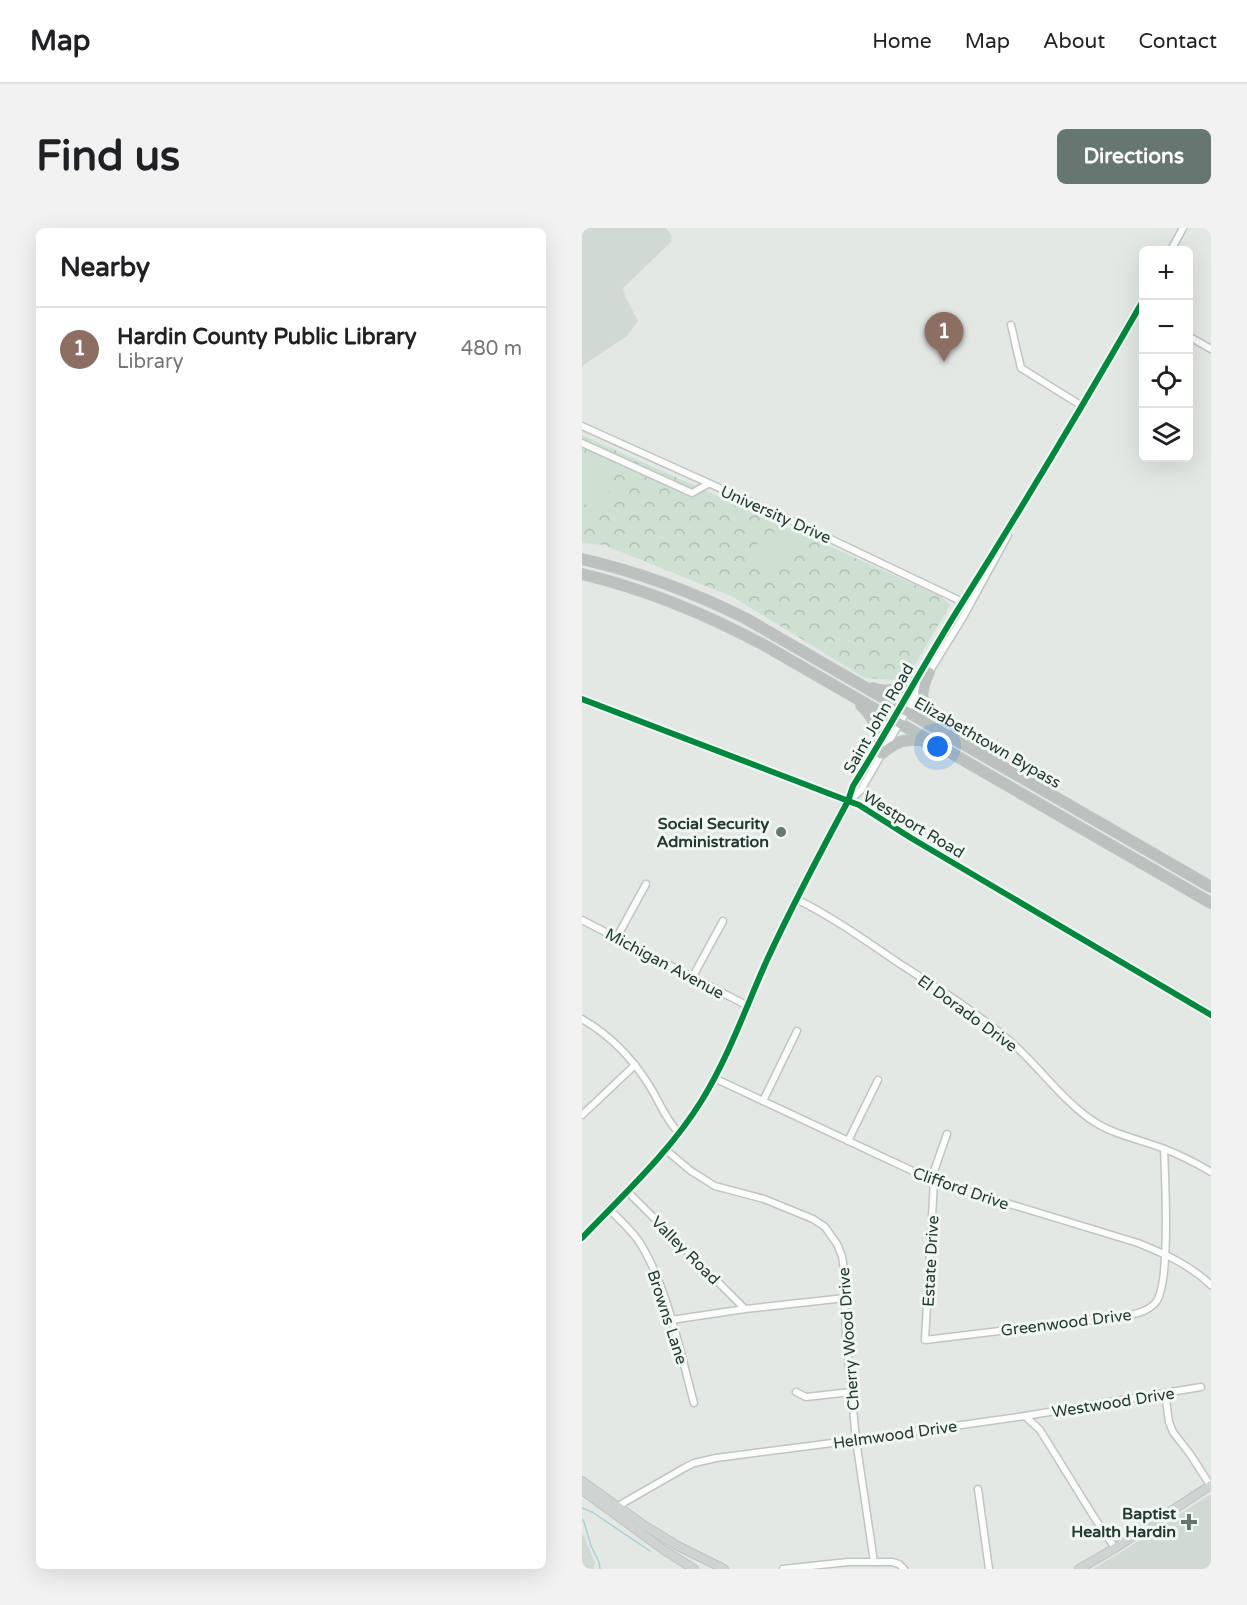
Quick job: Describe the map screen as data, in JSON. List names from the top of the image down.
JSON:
{
  "streets": {
    "highway": ["Elizabethtown Bypass"],
    "street": [
      "University Drive",
      "Saint John Road",
      "Westport Road",
      "Michigan Avenue",
      "El Dorado Drive",
      "Clifford Drive",
      "Valley Road",
      "Estate Drive",
      "Browns Lane",
      "Greenwood Drive",
      "Cherry Wood Drive",
      "Westwood Drive",
      "Helmwood Drive"
    ]
  },
  "crossings": [
    ["University Drive", "Saint John Road"],
    ["Saint John Road", "Elizabethtown Bypass"],
    ["Saint John Road", "Westport Road"],
    ["Saint John Road", "Michigan Avenue"],
    ["Saint John Road", "El Dorado Drive"],
    ["Saint John Road", "Clifford Drive"],
    ["Saint John Road", "Valley Road"],
    ["Saint John Road", "Browns Lane"],
    ["Saint John Road", "Cherry Wood Drive"],
    ["El Dorado Drive", "Greenwood Drive"],
    ["Clifford Drive", "Estate Drive"],
    ["Clifford Drive", "Greenwood Drive"],
    ["Estate Drive", "Greenwood Drive"],
    ["Cherry Wood Drive", "Helmwood Drive"],
    ["Westwood Drive", "Helmwood Drive"]
  ],
  "places": {
    "other": ["Social Security Administration"],
    "health": ["Baptist Health Hardin"]
  },
  "page": {
    "header": "Map",
    "nav": [
      "Home",
      "Map",
      "About",
      "Contact"
    ],
    "buttons": "Directions",
    "title": "Find us",
    "heading": "Nearby",
    "map_buttons": ["+", "−"],
    "list": [
      {
        "mark": "1",
        "name": "Hardin County Public Library",
        "note": "Library",
        "value": "480 m"
      }
    ],
    "pins": "1"
  }
}
